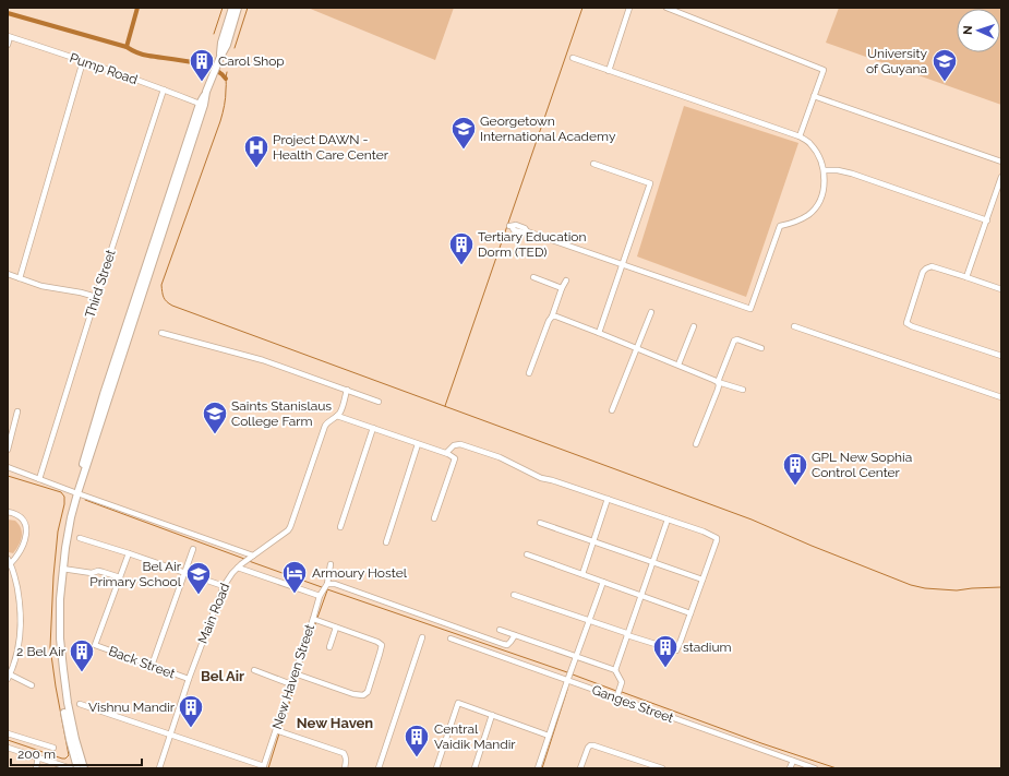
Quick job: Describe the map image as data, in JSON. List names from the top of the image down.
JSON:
{
  "streets": {
    "street": [
      "Pump Road",
      "Third Street",
      "Main Road",
      "Back Street",
      "New Haven Street",
      "Ganges Street"
    ]
  },
  "crossings": [
    ["Pump Road", "Third Street"],
    ["Main Road", "Back Street"]
  ],
  "districts": ["Bel Air", "New Haven"],
  "places": {
    "building": [
      "Carol Shop",
      "Tertiary Education Dorm (TED)",
      "GPL New Sophia Control Center",
      "stadium",
      "2 Bel Air",
      "Vishnu Mandir",
      "Central Vaidik Mandir"
    ],
    "school or university": [
      "University of Guyana",
      "Georgetown International Academy",
      "Saints Stanislaus College Farm",
      "Bel Air Primary School"
    ],
    "hospital": ["Project DAWN - Health Care Center"],
    "hotel": ["Armoury Hostel"]
  },
  "scale_bar": "200 m",
  "north": "left"
}
